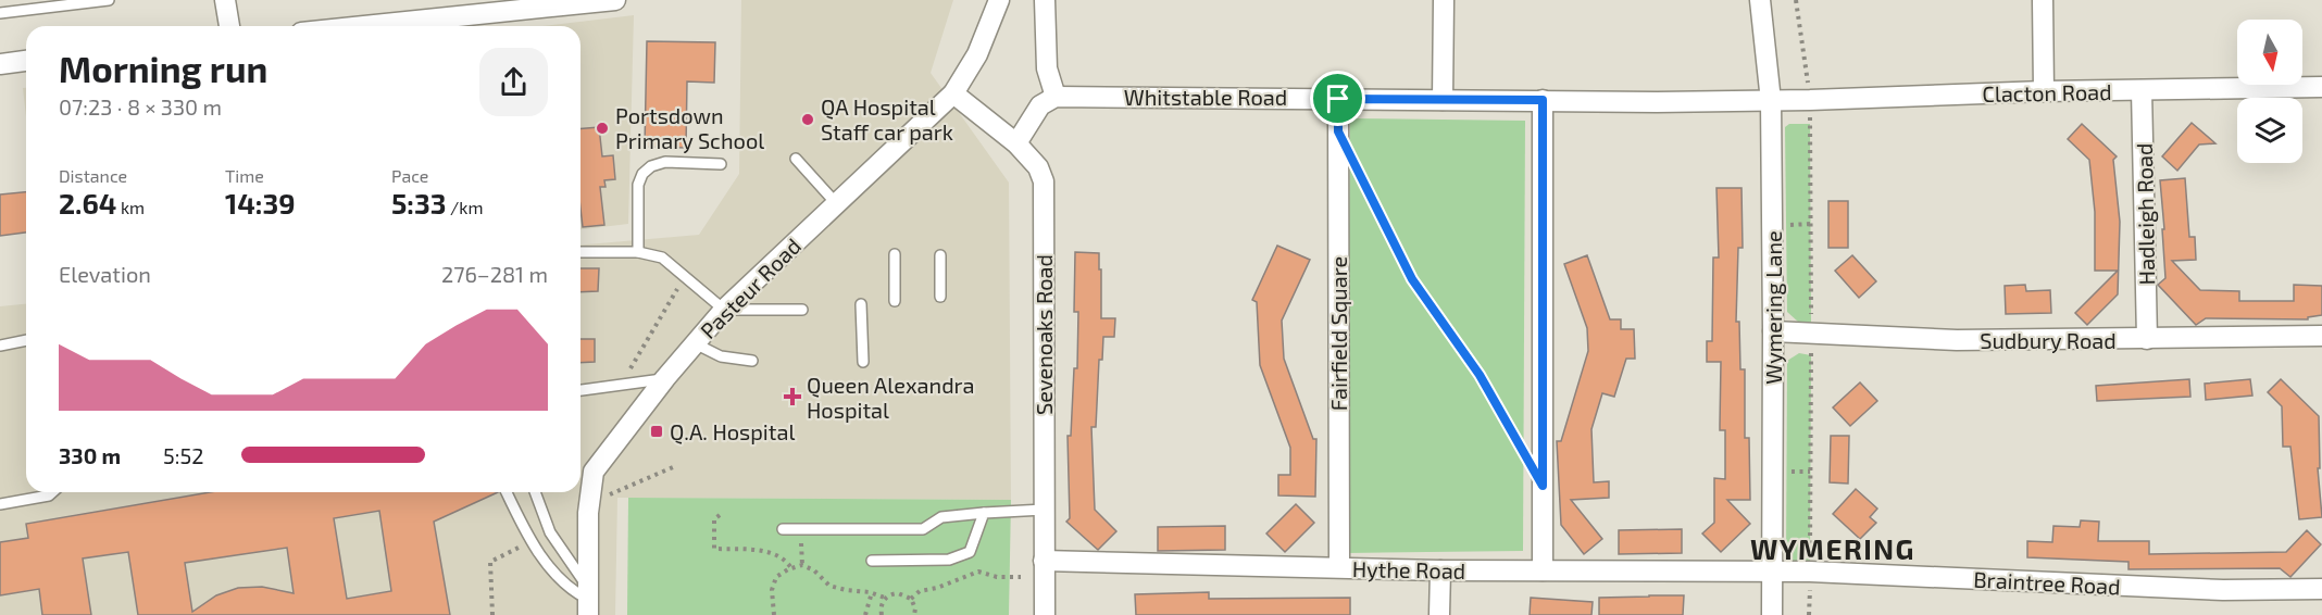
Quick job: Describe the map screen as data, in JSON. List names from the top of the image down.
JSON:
{
  "streets": {
    "street": [
      "Clacton Road",
      "Whitstable Road",
      "Hadleigh Road",
      "Pasteur Road",
      "Wymering Lane",
      "Fairfield Square",
      "Sevenoaks Road",
      "Sudbury Road",
      "Hythe Road",
      "Braintree Road"
    ]
  },
  "crossings": [
    ["Clacton Road", "Whitstable Road"],
    ["Clacton Road", "Hadleigh Road"],
    ["Clacton Road", "Wymering Lane"],
    ["Whitstable Road", "Wymering Lane"],
    ["Whitstable Road", "Fairfield Square"],
    ["Hadleigh Road", "Sudbury Road"],
    ["Pasteur Road", "Sevenoaks Road"],
    ["Wymering Lane", "Sudbury Road"],
    ["Wymering Lane", "Hythe Road"],
    ["Wymering Lane", "Braintree Road"],
    ["Fairfield Square", "Hythe Road"],
    ["Sevenoaks Road", "Hythe Road"],
    ["Hythe Road", "Braintree Road"]
  ],
  "districts": ["WYMERING"],
  "places": {
    "other": ["QA Hospital Staff car park", "Portsdown Primary School"],
    "health": ["Queen Alexandra Hospital"],
    "transit": ["Q.A. Hospital"]
  },
  "north": "bottom",
  "page": {
    "heading": ["Morning run", "07:23 · 8 × 330 m"],
    "stats": [
      ["Distance", "2.64 km"],
      ["Time", "14:39"],
      ["Pace", "5:33 /km"]
    ],
    "chart": ["Elevation", "276–281 m"],
    "list": [
      {
        "name": "330 m",
        "note": "5:52"
      }
    ]
  }
}
